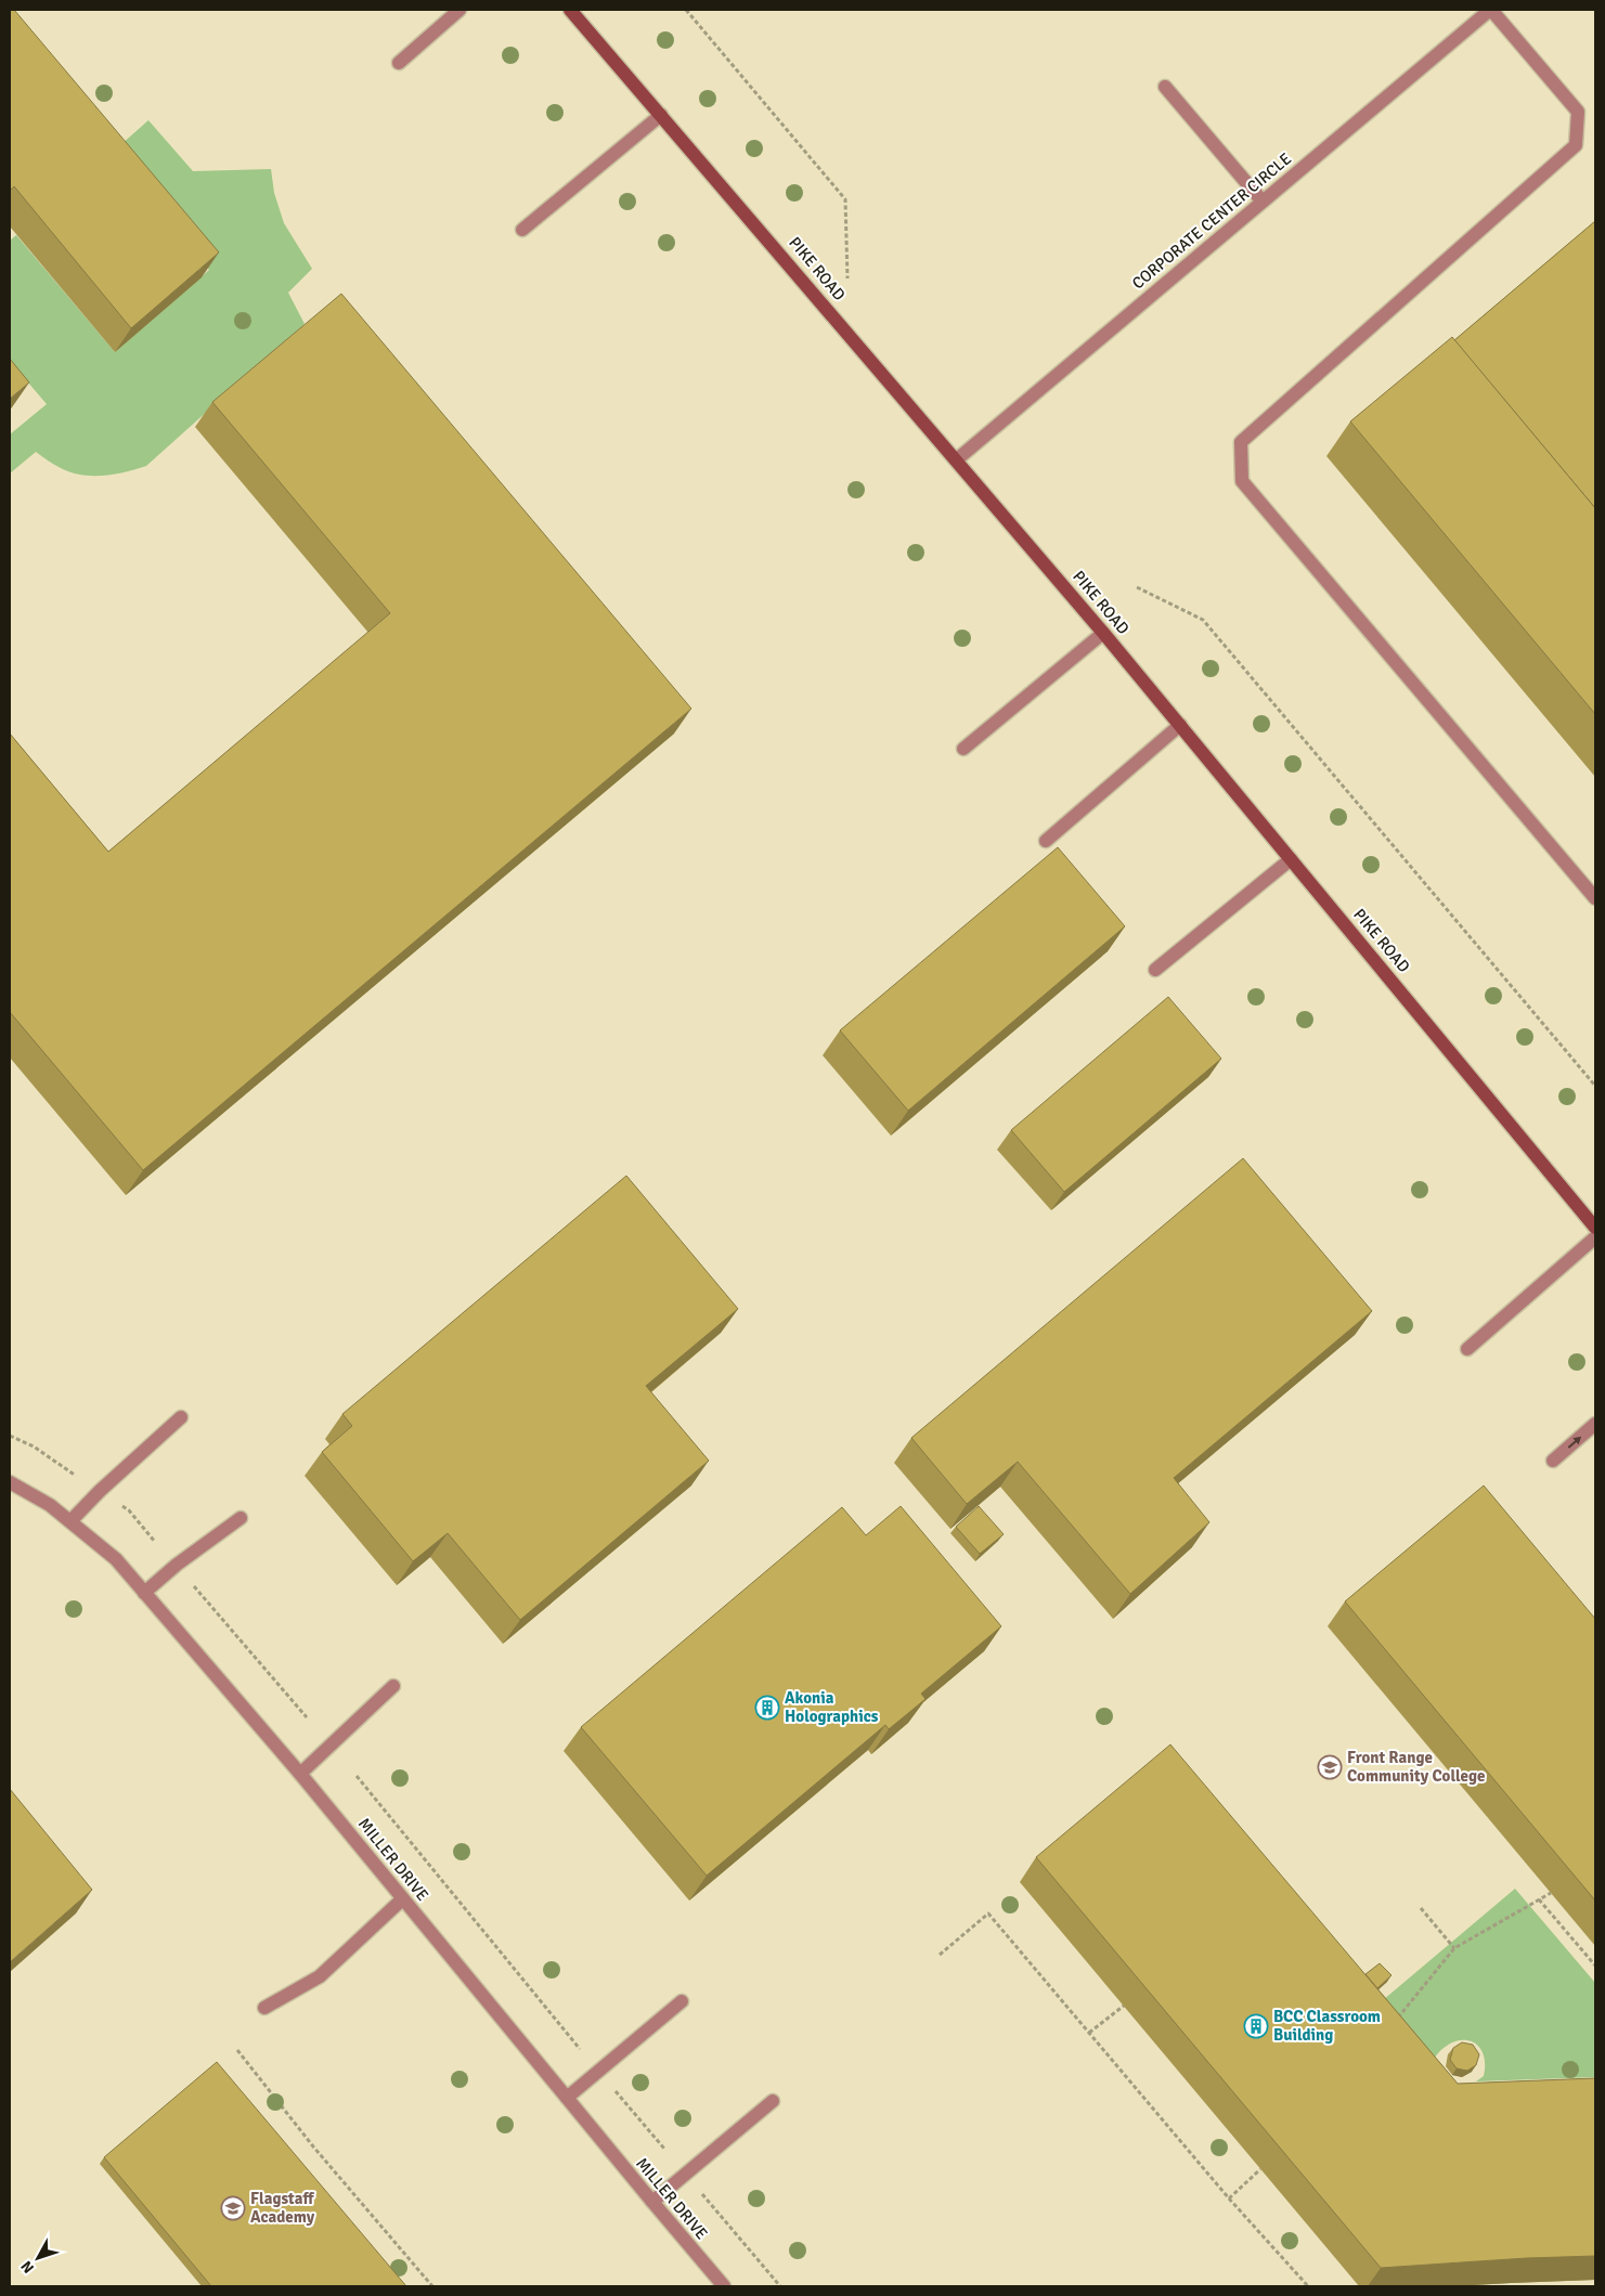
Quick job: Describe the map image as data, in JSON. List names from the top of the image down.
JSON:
{
  "streets": {
    "main road": ["PIKE ROAD"],
    "street": ["CORPORATE CENTER CIRCLE", "MILLER DRIVE"]
  },
  "crossings": [
    ["CORPORATE CENTER CIRCLE", "PIKE ROAD"]
  ],
  "places": {
    "building": ["Akonia Holographics", "BCC Classroom Building"],
    "school or university": ["Front Range Community College", "Flagstaff Academy"]
  },
  "north": "bottom left"
}
